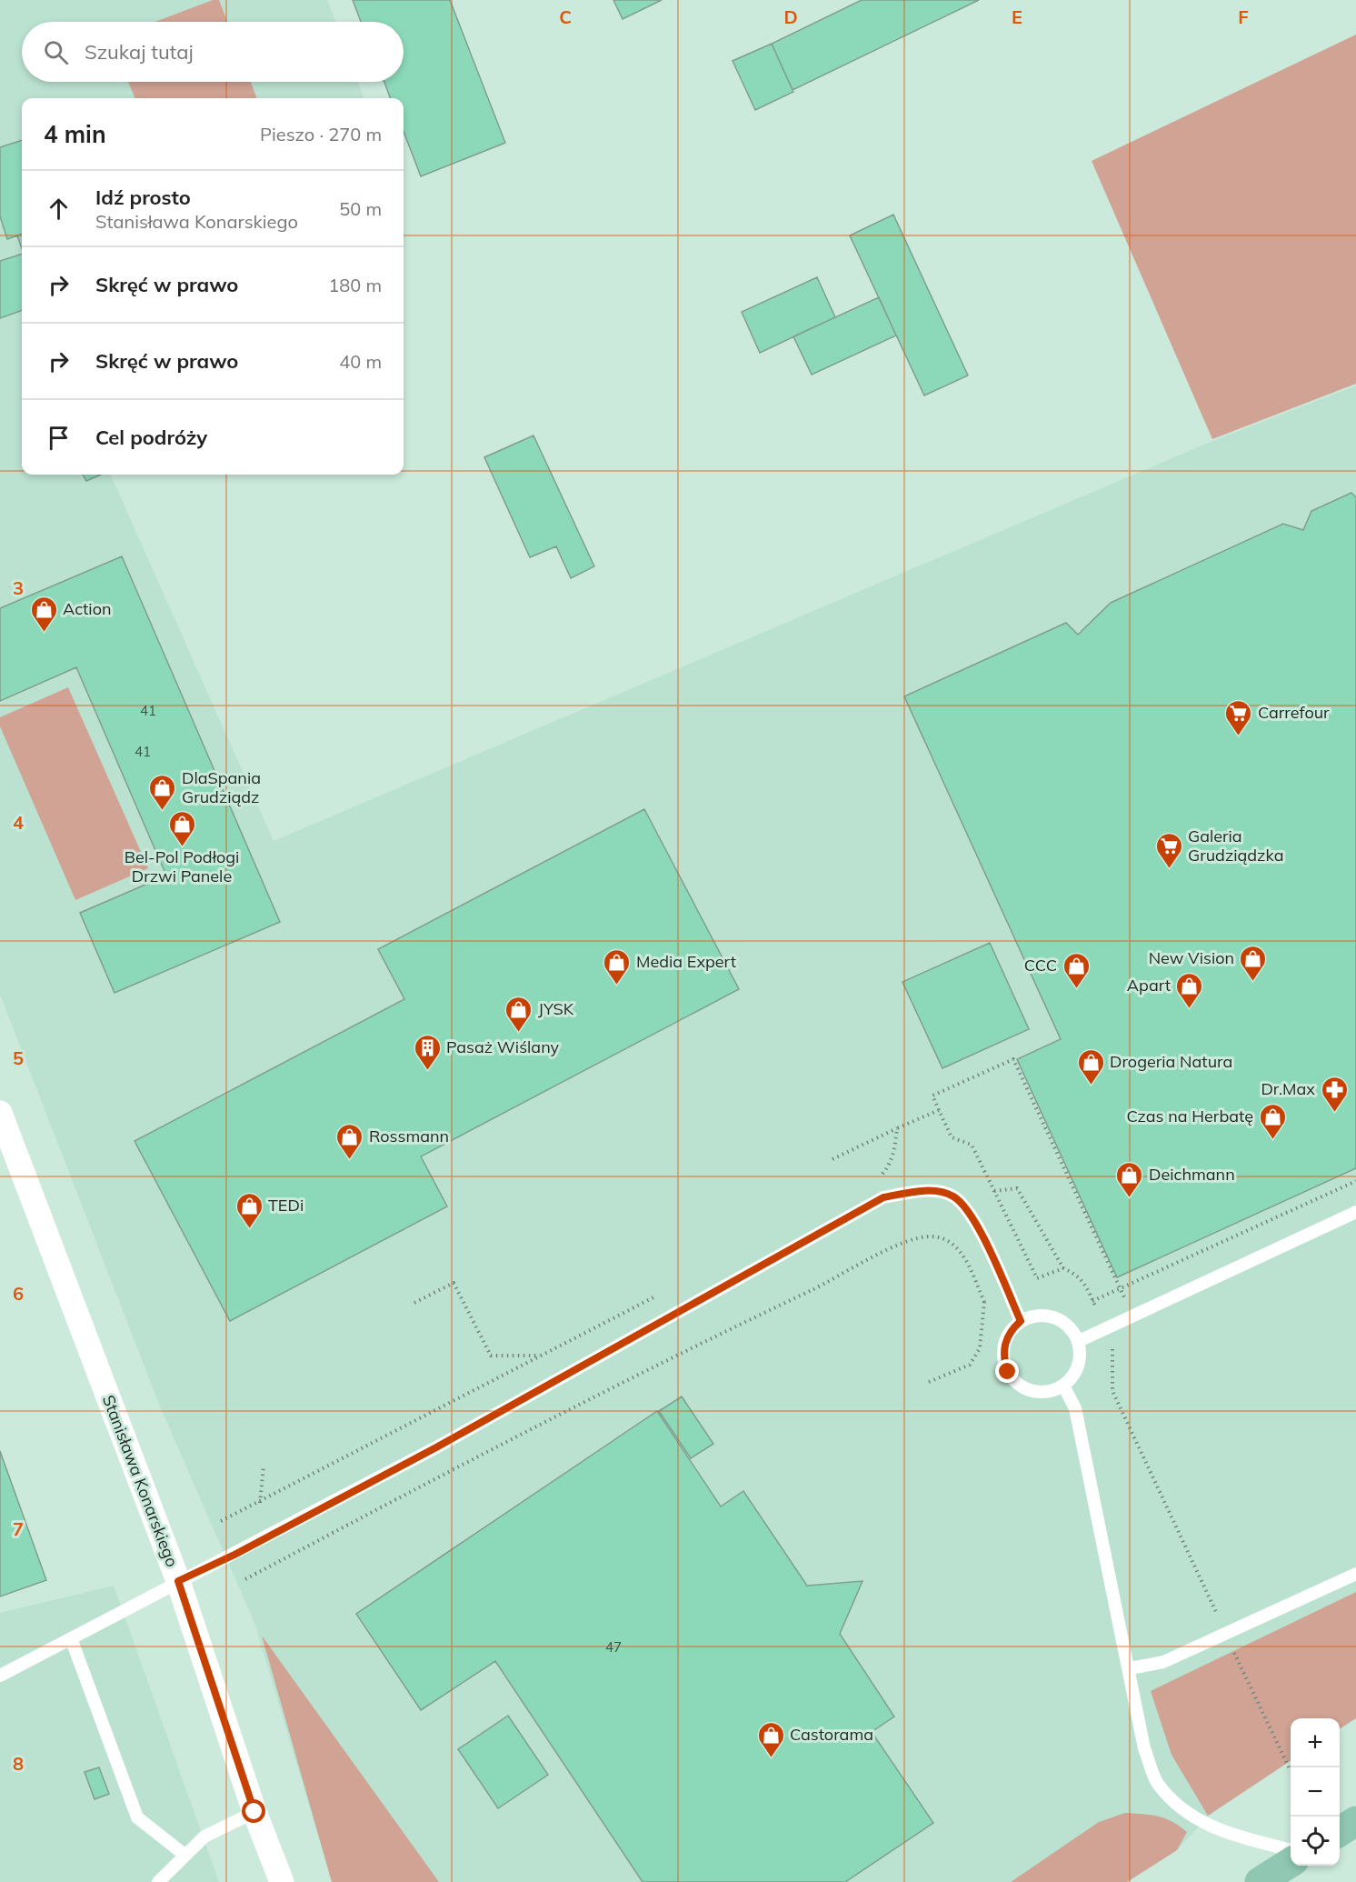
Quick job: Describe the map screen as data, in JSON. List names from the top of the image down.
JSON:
{
  "streets": {
    "street": ["Stanisława Konarskiego"]
  },
  "places": {
    "shop": [
      "Action",
      "DlaSpania Grudziądz",
      "Bel-Pol Podłogi Drzwi Panele",
      "New Vision",
      "Media Expert",
      "CCC",
      "Apart",
      "JYSK",
      "Drogeria Natura",
      "Czas na Herbatę",
      "Rossmann",
      "Deichmann",
      "TEDi",
      "Castorama"
    ],
    "supermarket": ["Carrefour", "Galeria Grudziądzka"],
    "building": ["Pasaż Wiślany"],
    "pharmacy": ["Dr.Max"]
  },
  "house_numbers": ["41", "41", "47"],
  "page": {
    "search": "Szukaj tutaj",
    "heading": ["4 min", "Pieszo · 270 m"],
    "list": [
      ["Idź prosto", "Stanisława Konarskiego", "50 m"],
      ["Skręć w prawo", "180 m"],
      ["Skręć w prawo", "40 m"],
      "Cel podróży"
    ],
    "map_buttons": ["+", "−"]
  },
  "grid": {
    "columns": [
      "C",
      "D",
      "E",
      "F"
    ],
    "rows": [
      "3",
      "4",
      "5",
      "6",
      "7",
      "8"
    ]
  }
}
